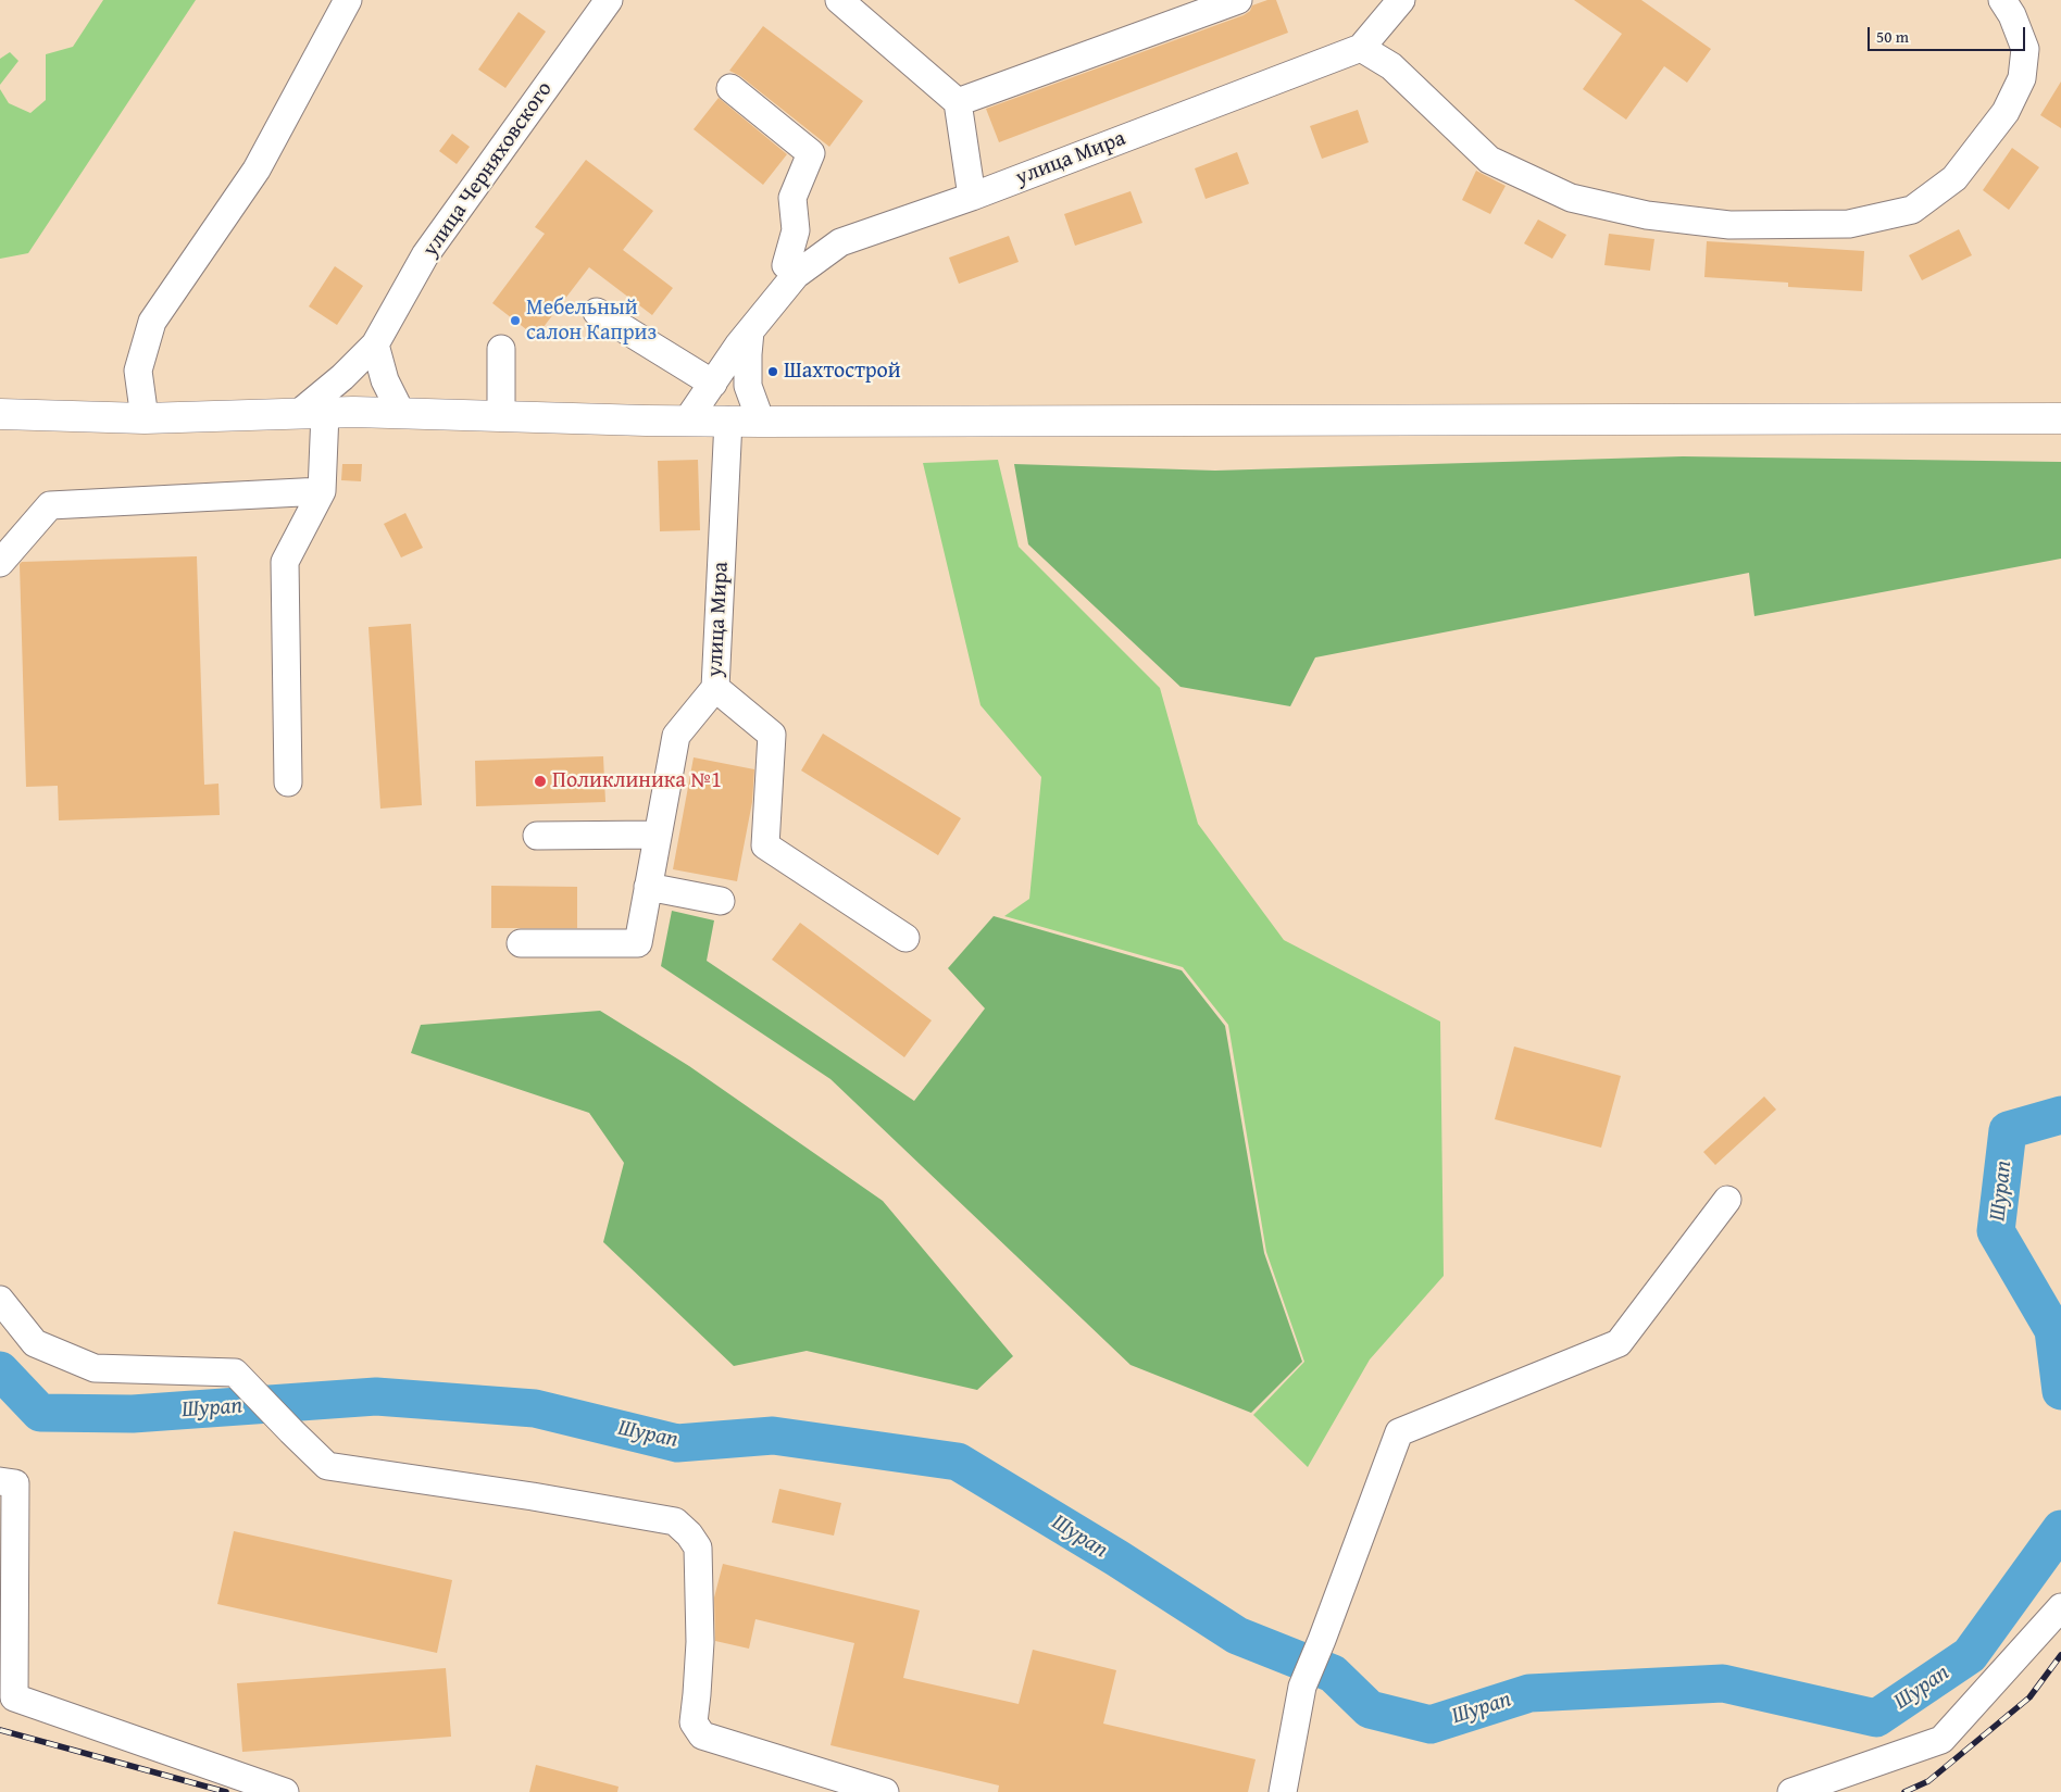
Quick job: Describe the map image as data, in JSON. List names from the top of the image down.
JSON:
{
  "streets": {
    "street": ["улица Мира", "улица Черняховского"]
  },
  "water": ["Шурап"],
  "places": ["Мебельный салон Каприз", "Шахтострой", "Поликлиника №1"],
  "scale_bar": "50 m"
}
